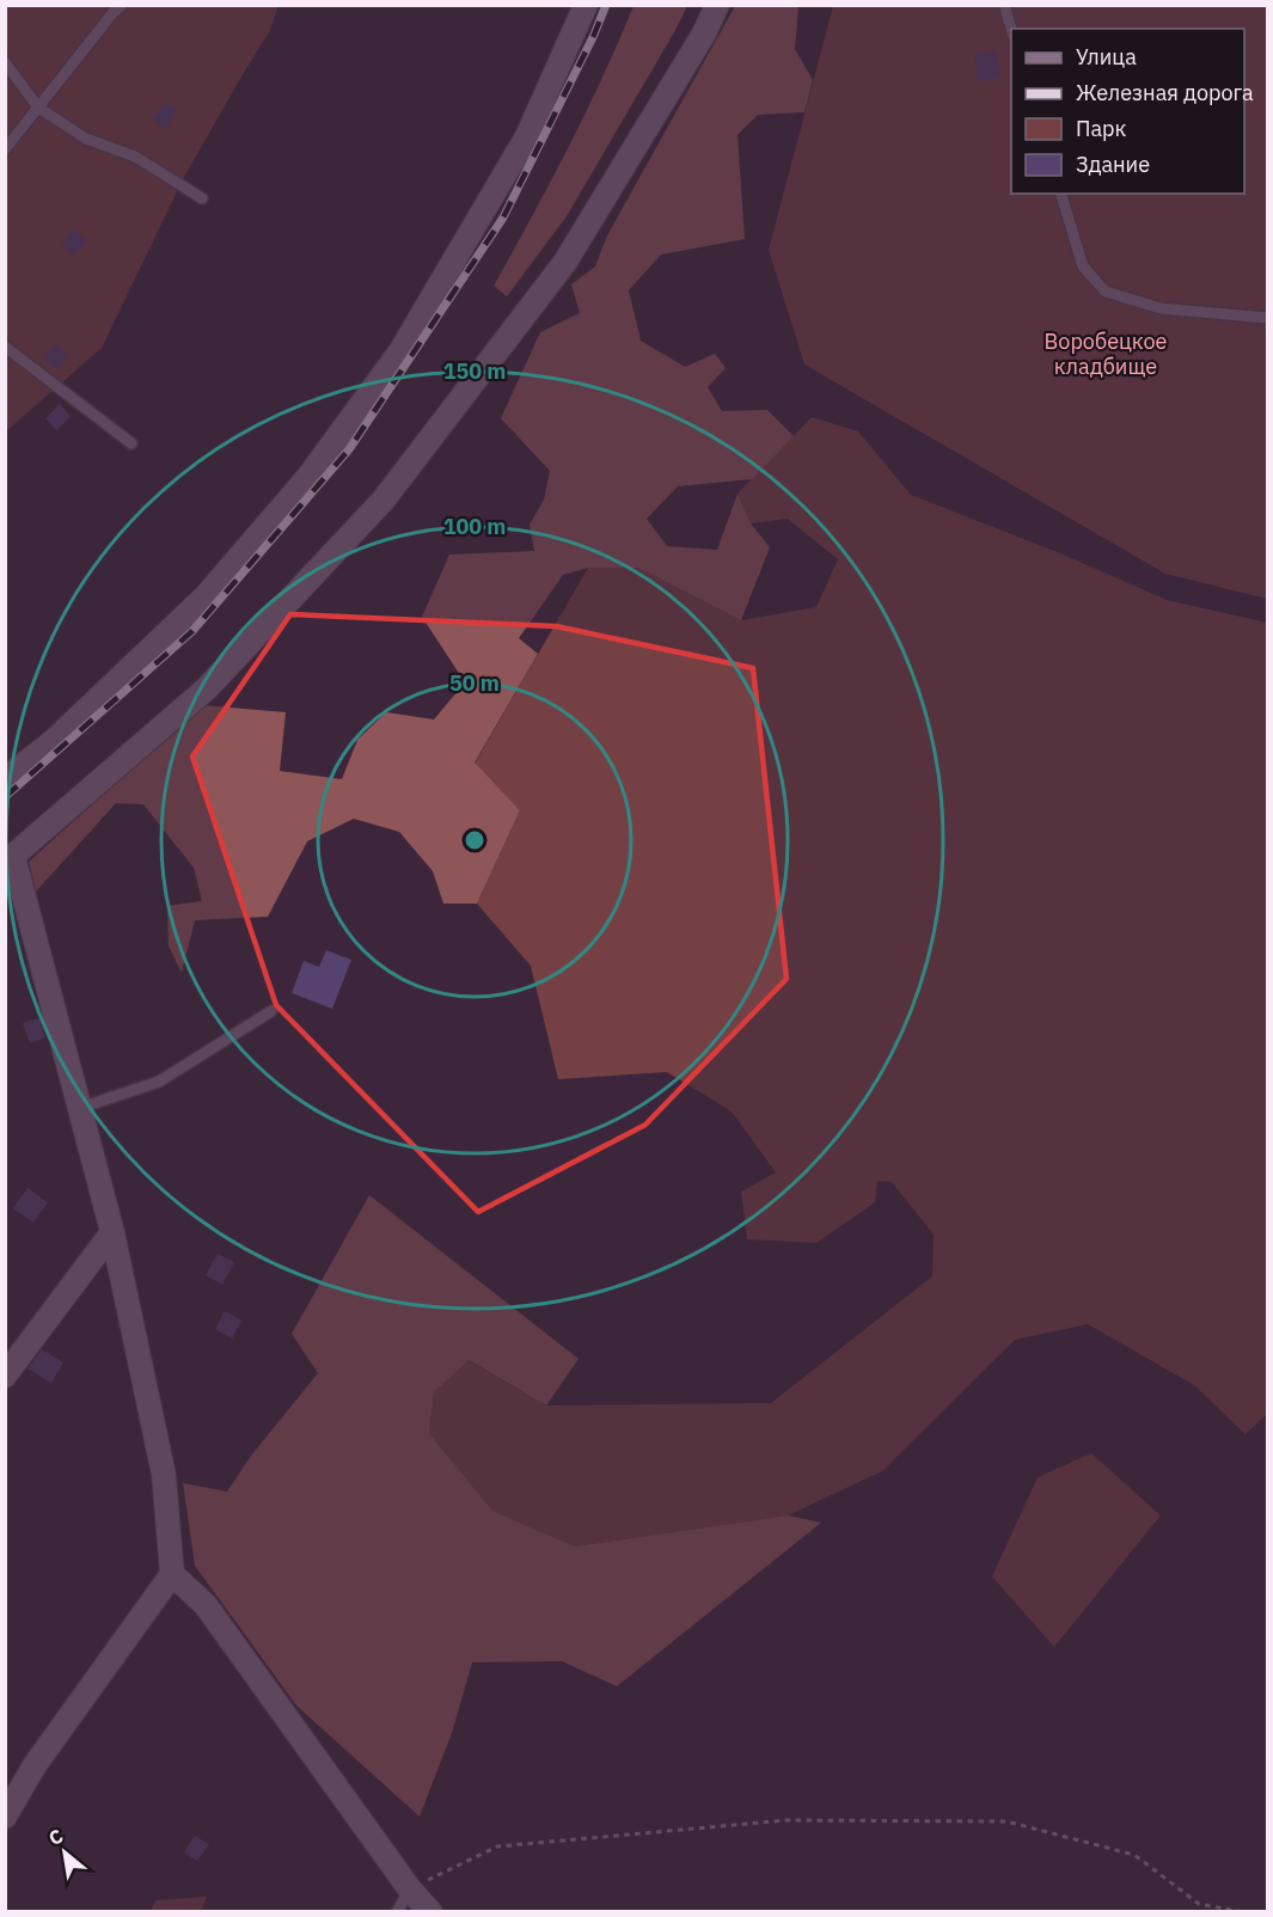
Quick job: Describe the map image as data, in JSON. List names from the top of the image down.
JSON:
{
  "parks": ["Воробецкое кладбище"],
  "legend": [
    "Улица",
    "Железная дорога",
    "Парк",
    "Здание"
  ],
  "north": "top left",
  "rings": ["150 m", "100 m", "50 m"]
}
